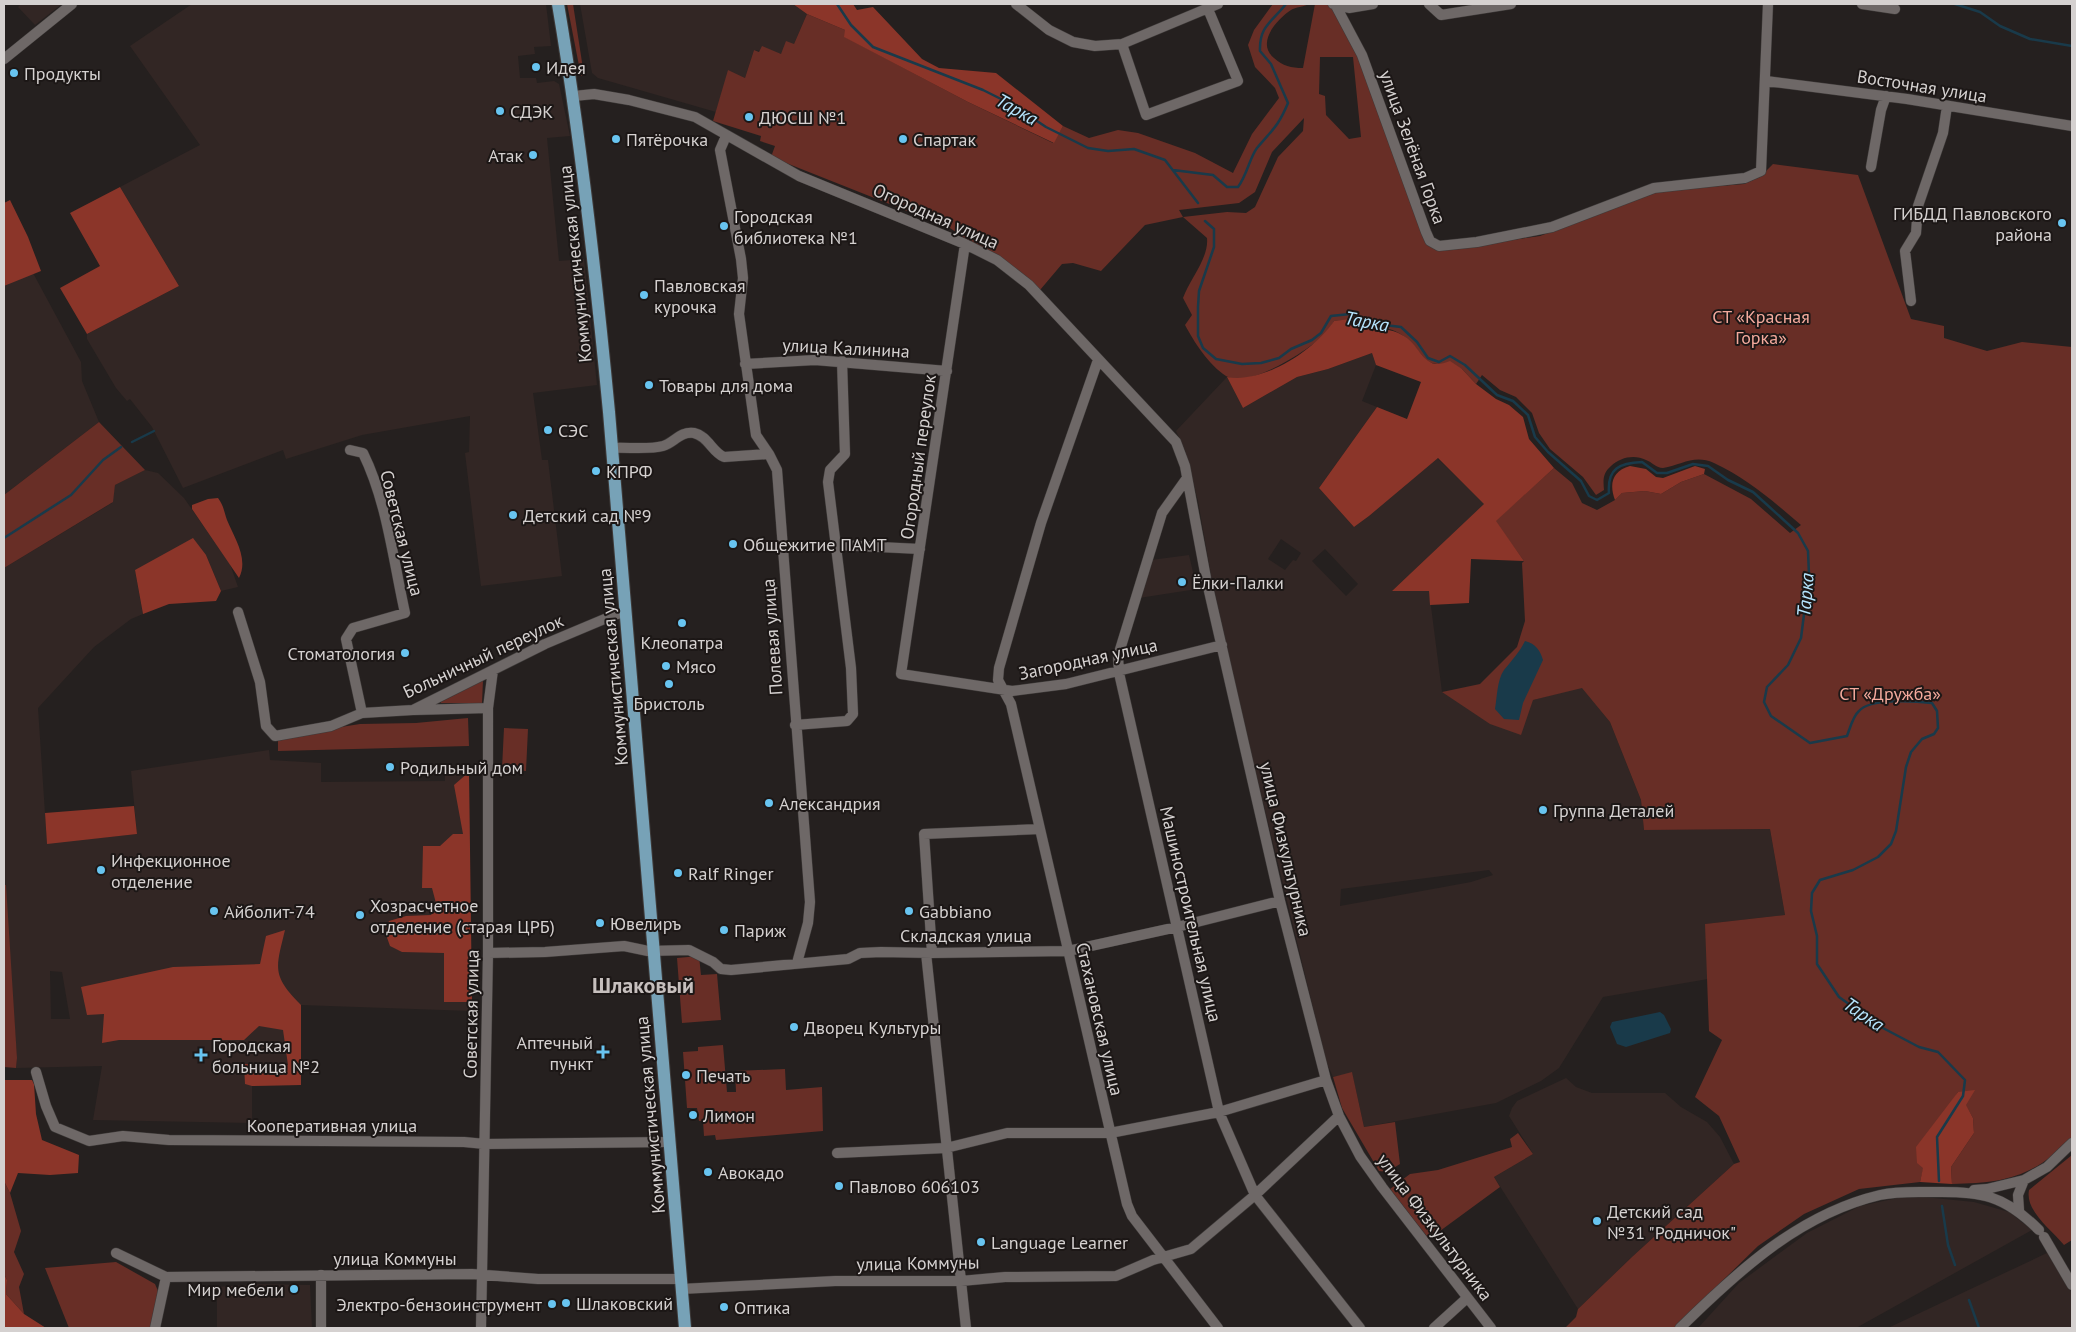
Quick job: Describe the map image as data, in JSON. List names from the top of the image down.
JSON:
{
  "streets": {
    "main road": ["Коммунистическая улица"],
    "street": [
      "Восточная улица",
      "улица Зелёная Горка",
      "Огородная улица",
      "улица Калинина",
      "Огородный переулок",
      "Советская улица",
      "Полевая улица",
      "Больничный переулок",
      "Загородная улица",
      "улица Физкультурника",
      "Машиностроительная улица",
      "Складская улица",
      "Стахановская улица",
      "Кооперативная улица",
      "улица Коммуны"
    ]
  },
  "crossings": [
    ["Восточная улица", "улица Зелёная Горка"],
    ["Огородная улица", "Коммунистическая улица"],
    ["Огородная улица", "Огородный переулок"],
    ["Огородная улица", "Полевая улица"],
    ["Огородная улица", "улица Физкультурника"],
    ["Коммунистическая улица", "Больничный переулок"],
    ["Коммунистическая улица", "Складская улица"],
    ["Коммунистическая улица", "Кооперативная улица"],
    ["Коммунистическая улица", "улица Коммуны"],
    ["улица Калинина", "Огородный переулок"],
    ["улица Калинина", "Полевая улица"],
    ["Огородный переулок", "Загородная улица"],
    ["Советская улица", "Больничный переулок"],
    ["Советская улица", "Складская улица"],
    ["Советская улица", "Кооперативная улица"],
    ["Советская улица", "улица Коммуны"],
    ["Полевая улица", "Складская улица"],
    ["Загородная улица", "улица Физкультурника"],
    ["Загородная улица", "Машиностроительная улица"],
    ["Загородная улица", "Стахановская улица"],
    ["улица Физкультурника", "Машиностроительная улица"],
    ["улица Физкультурника", "Складская улица"],
    ["улица Физкультурника", "улица Коммуны"],
    ["Машиностроительная улица", "Складская улица"],
    ["Машиностроительная улица", "улица Коммуны"],
    ["Складская улица", "Стахановская улица"],
    ["Стахановская улица", "улица Коммуны"]
  ],
  "districts": ["Шлаковый"],
  "water": ["Тарка"],
  "parks": ["СТ «Красная Горка»", "СТ «Дружба»"],
  "places": {
    "other": [
      "Идея",
      "Продукты",
      "СДЭК",
      "ДЮСШ №1",
      "Пятёрочка",
      "Спартак",
      "Атак",
      "ГИБДД Павловского района",
      "Городская библиотека №1",
      "Павловская курочка",
      "Товары для дома",
      "СЭС",
      "КПРФ",
      "Детский сад №9",
      "Общежитие ПАМТ",
      "Ёлки-Палки",
      "Клеопатра",
      "Cтоматология",
      "Мясо",
      "Бристоль",
      "Родильный дом",
      "Александрия",
      "Группа Деталей",
      "Инфекционное отделение",
      "Ralf Ringer",
      "Айболит-74",
      "Gabbiano",
      "Хозрасчетное отделение (старая ЦРБ)",
      "Ювелиръ",
      "Париж",
      "Дворец Культуры",
      "Печать",
      "Лимон",
      "Авокадо",
      "Павлово 606103",
      "Детский сад №31 \"Родничок\"",
      "Language Learner",
      "Мир мебели",
      "Шлаковский",
      "Электро-бензоинструмент",
      "Оптика"
    ],
    "health": ["Аптечный пункт", "Городская больница №2"]
  }
}
